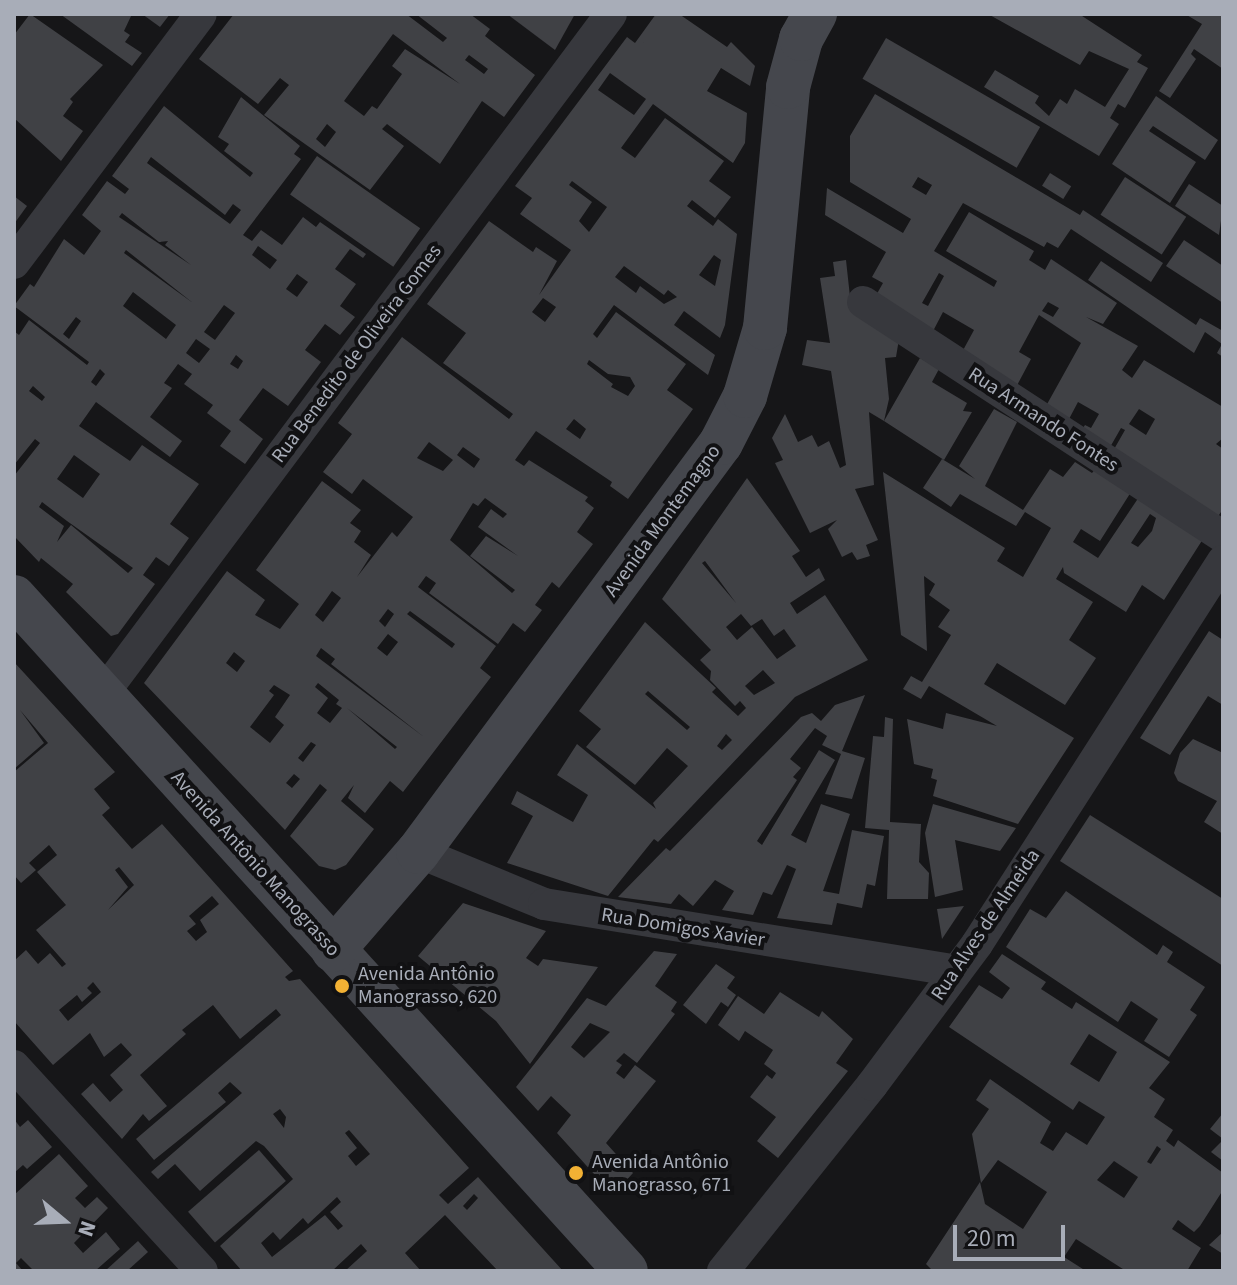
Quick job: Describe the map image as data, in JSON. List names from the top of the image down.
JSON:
{
  "streets": {
    "street": [
      "Rua Benedito de Oliveira Gomes",
      "Rua Armando Fontes",
      "Avenida Montemagno",
      "Avenida Antônio Manograsso",
      "Rua Alves de Almeida",
      "Rua Domigos Xavier"
    ]
  },
  "crossings": [
    ["Rua Benedito de Oliveira Gomes", "Avenida Antônio Manograsso"],
    ["Avenida Montemagno", "Avenida Antônio Manograsso"],
    ["Avenida Montemagno", "Rua Domigos Xavier"],
    ["Rua Alves de Almeida", "Rua Domigos Xavier"]
  ],
  "places": ["Avenida Antônio Manograsso, 620", "Avenida Antônio Manograsso, 671"],
  "scale_bar": "20 m",
  "north": "right"
}
